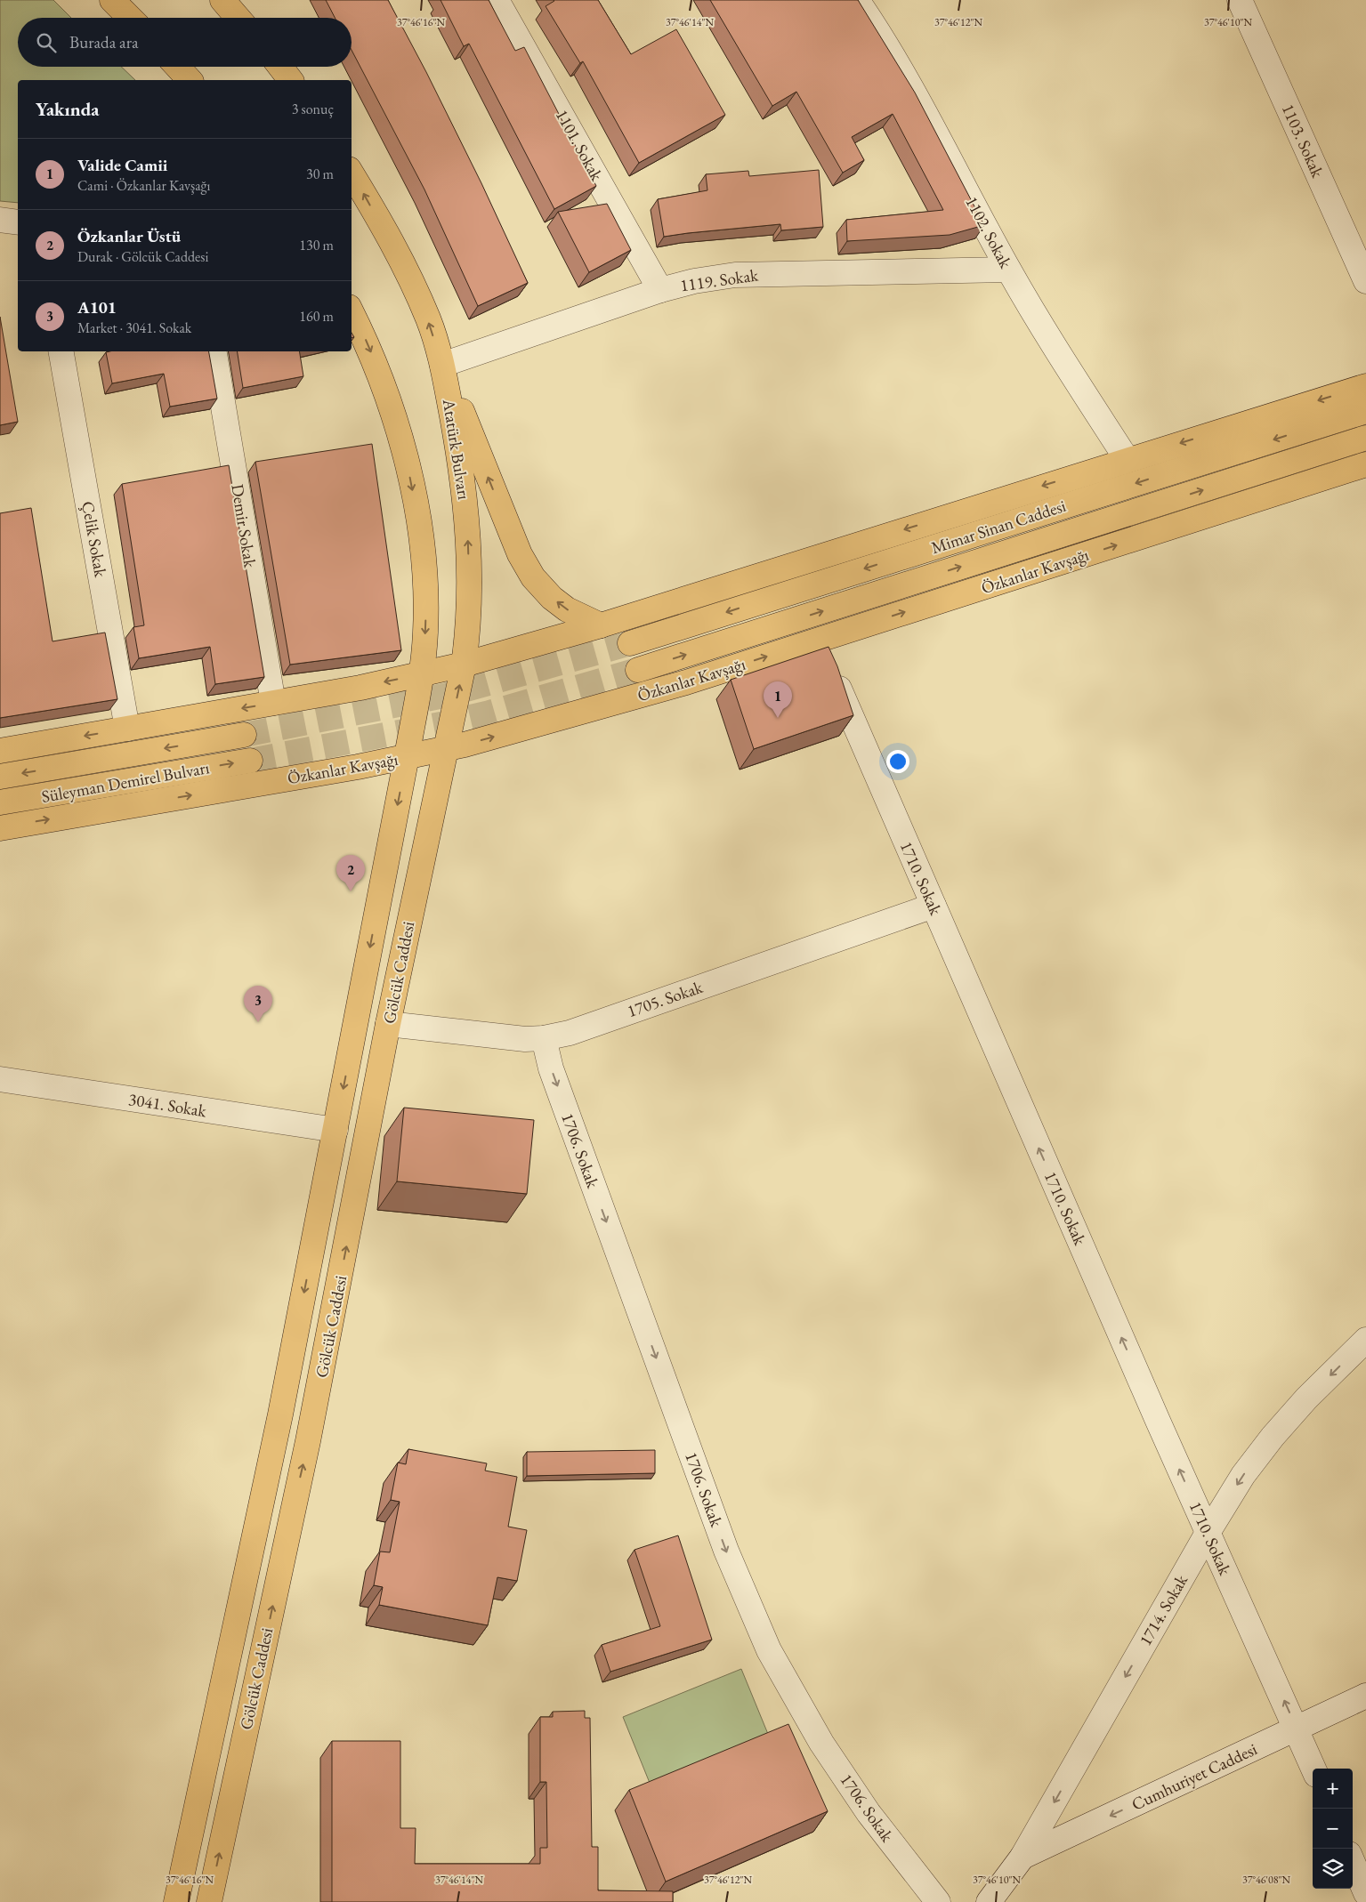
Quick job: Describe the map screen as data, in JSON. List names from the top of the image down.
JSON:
{
  "streets": {
    "main road": [
      "Atatürk Bulvarı",
      "Mimar Sinan Caddesi",
      "Özkanlar Kavşağı",
      "Süleyman Demirel Bulvarı",
      "Gölcük Caddesi"
    ],
    "street": [
      "1103. Sokak",
      "1101. Sokak",
      "1102. Sokak",
      "1119. Sokak",
      "Demir Sokak",
      "Çelik Sokak",
      "1710. Sokak",
      "1705. Sokak",
      "3041. Sokak",
      "1706. Sokak",
      "1714. Sokak",
      "Cumhuriyet Caddesi"
    ]
  },
  "crossings": [
    ["1101. Sokak", "1119. Sokak"],
    ["1102. Sokak", "1119. Sokak"],
    ["1119. Sokak", "Atatürk Bulvarı"],
    ["Atatürk Bulvarı", "Özkanlar Kavşağı"],
    ["Atatürk Bulvarı", "Gölcük Caddesi"],
    ["Özkanlar Kavşağı", "1710. Sokak"],
    ["Özkanlar Kavşağı", "Gölcük Caddesi"],
    ["1710. Sokak", "1705. Sokak"],
    ["1710. Sokak", "1714. Sokak"],
    ["1710. Sokak", "Cumhuriyet Caddesi"],
    ["Gölcük Caddesi", "1705. Sokak"],
    ["Gölcük Caddesi", "3041. Sokak"],
    ["1705. Sokak", "1706. Sokak"],
    ["1714. Sokak", "Cumhuriyet Caddesi"]
  ],
  "one_way": [
    "1710. Sokak",
    "1706. Sokak",
    "1714. Sokak",
    "Cumhuriyet Caddesi"
  ],
  "page": {
    "search": "Burada ara",
    "heading": ["Yakında", "3 sonuç"],
    "list": [
      {
        "mark": "1",
        "name": "Valide Camii",
        "note": "Cami · Özkanlar Kavşağı",
        "value": "30 m"
      },
      {
        "mark": "2",
        "name": "Özkanlar Üstü",
        "note": "Durak · Gölcük Caddesi",
        "value": "130 m"
      },
      {
        "mark": "3",
        "name": "A101",
        "note": "Market · 3041. Sokak",
        "value": "160 m"
      }
    ],
    "pins": ["1", "2", "3"],
    "map_buttons": ["+", "−"]
  },
  "coordinates": [
    "37°46'16\"N",
    "37°46'14\"N",
    "37°46'12\"N",
    "37°46'10\"N",
    "37°46'08\"N"
  ]
}
